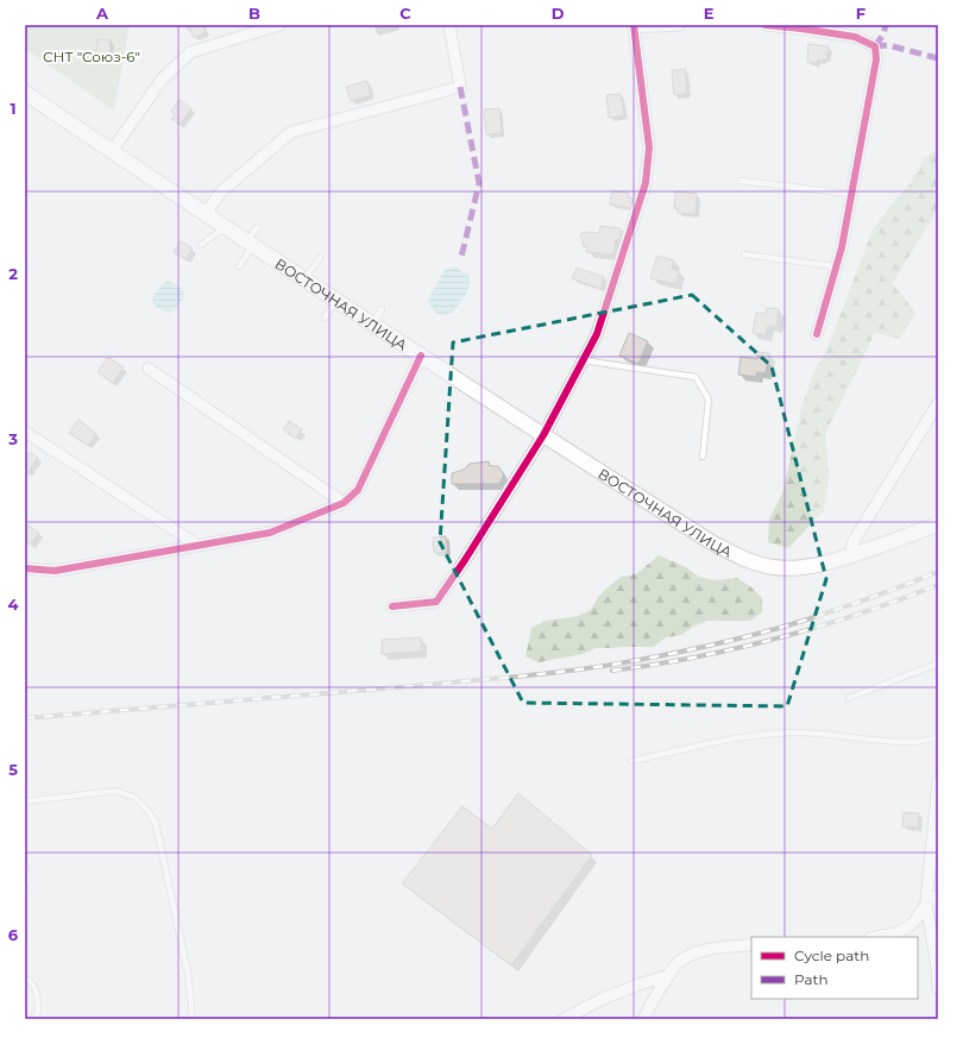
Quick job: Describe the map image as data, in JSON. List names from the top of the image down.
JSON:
{
  "streets": {
    "main road": ["ВОСТОЧНАЯ УЛИЦА"]
  },
  "parks": ["СНТ \"Союз-6\""],
  "legend": ["Cycle path", "Path"],
  "grid": {
    "columns": [
      "A",
      "B",
      "C",
      "D",
      "E",
      "F"
    ],
    "rows": [
      "1",
      "2",
      "3",
      "4",
      "5",
      "6"
    ]
  }
}
